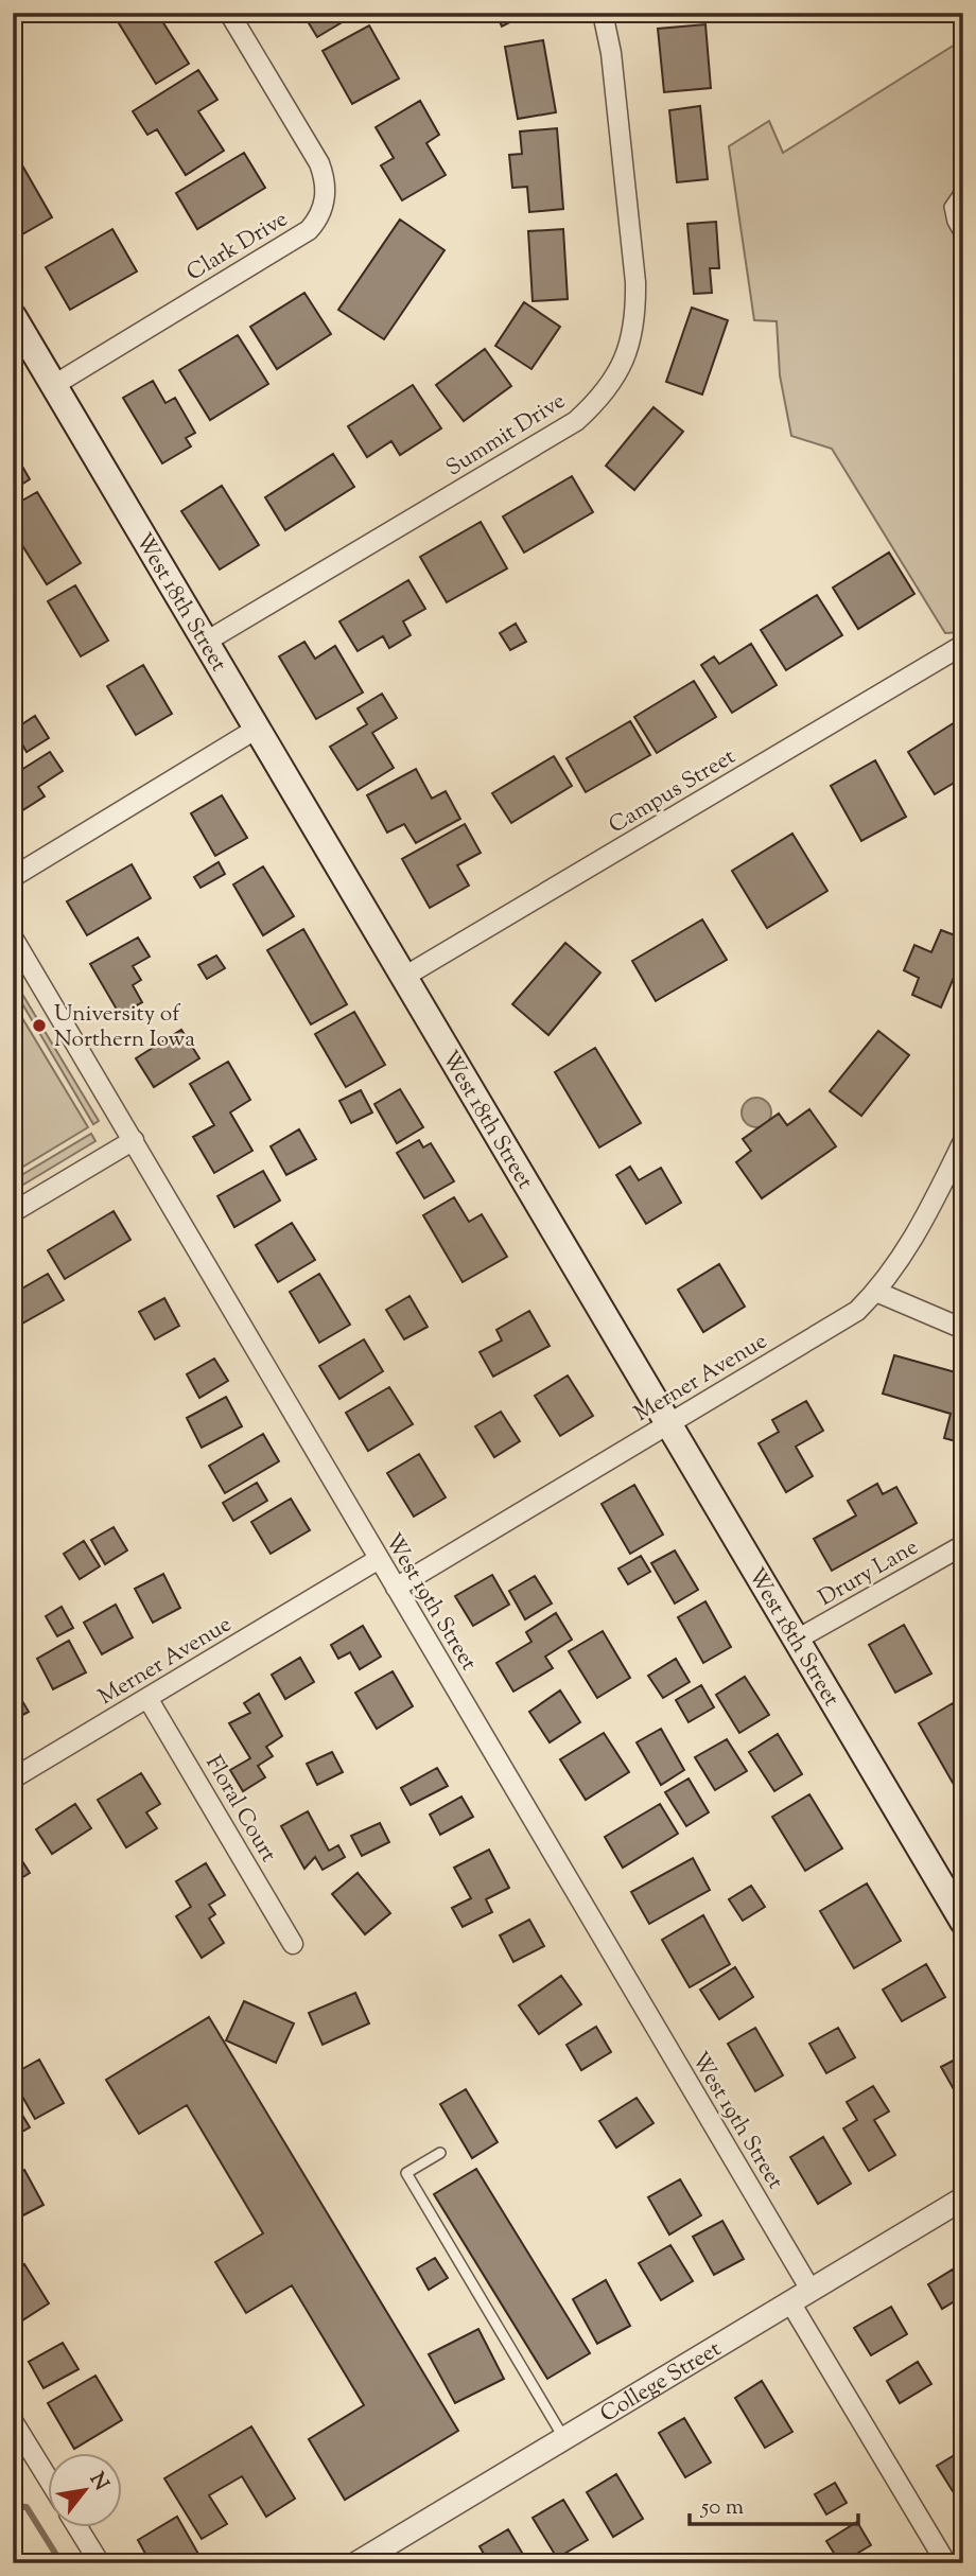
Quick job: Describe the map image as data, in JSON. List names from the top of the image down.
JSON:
{
  "streets": {
    "main road": ["West 18th Street"],
    "street": [
      "Clark Drive",
      "Summit Drive",
      "Campus Street",
      "Merner Avenue",
      "Drury Lane",
      "West 19th Street",
      "Floral Court",
      "College Street"
    ]
  },
  "crossings": [
    ["Clark Drive", "West 18th Street"],
    ["Summit Drive", "West 18th Street"],
    ["West 18th Street", "Campus Street"],
    ["West 18th Street", "Merner Avenue"],
    ["West 18th Street", "Drury Lane"],
    ["Merner Avenue", "West 19th Street"],
    ["Merner Avenue", "Floral Court"],
    ["West 19th Street", "College Street"]
  ],
  "places": ["University of Northern Iowa"],
  "scale_bar": "50 m",
  "north": "top right"
}
